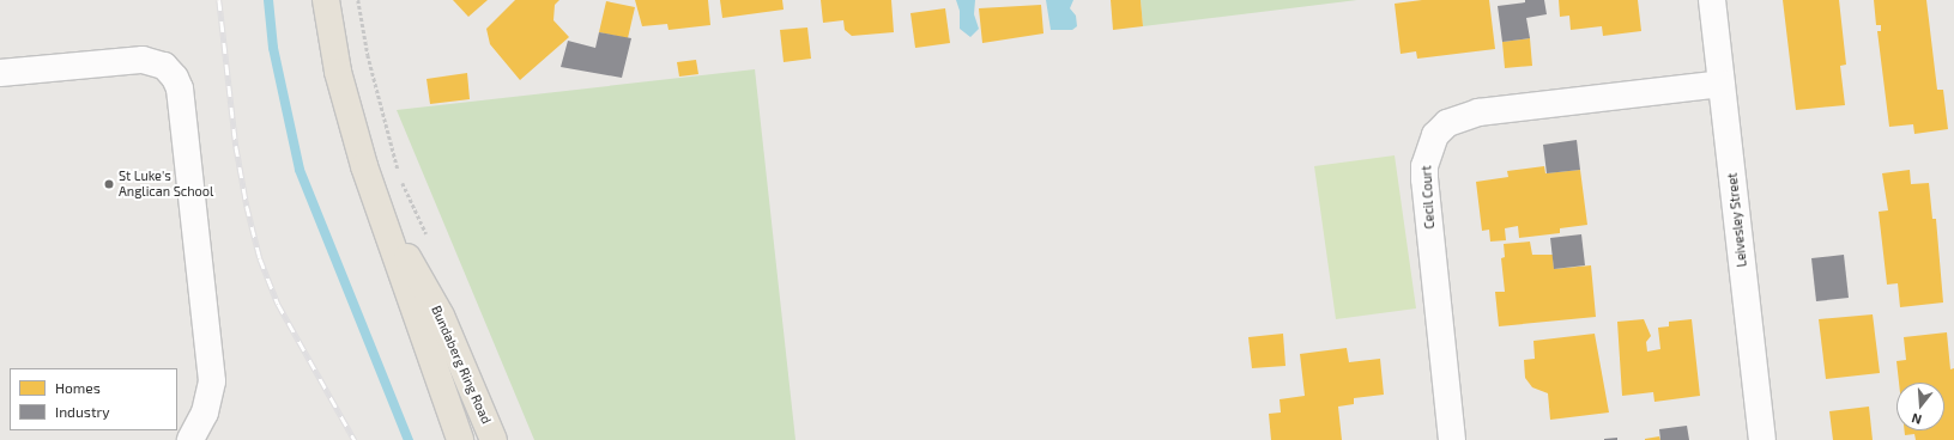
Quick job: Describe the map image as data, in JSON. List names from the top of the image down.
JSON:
{
  "streets": {
    "main road": ["Bundaberg Ring Road"],
    "street": ["Cecil Court", "Leivesley Street"]
  },
  "crossings": [
    ["Cecil Court", "Leivesley Street"]
  ],
  "places": ["St Luke's Anglican School"],
  "legend": ["Homes", "Industry"],
  "north": "bottom"
}
